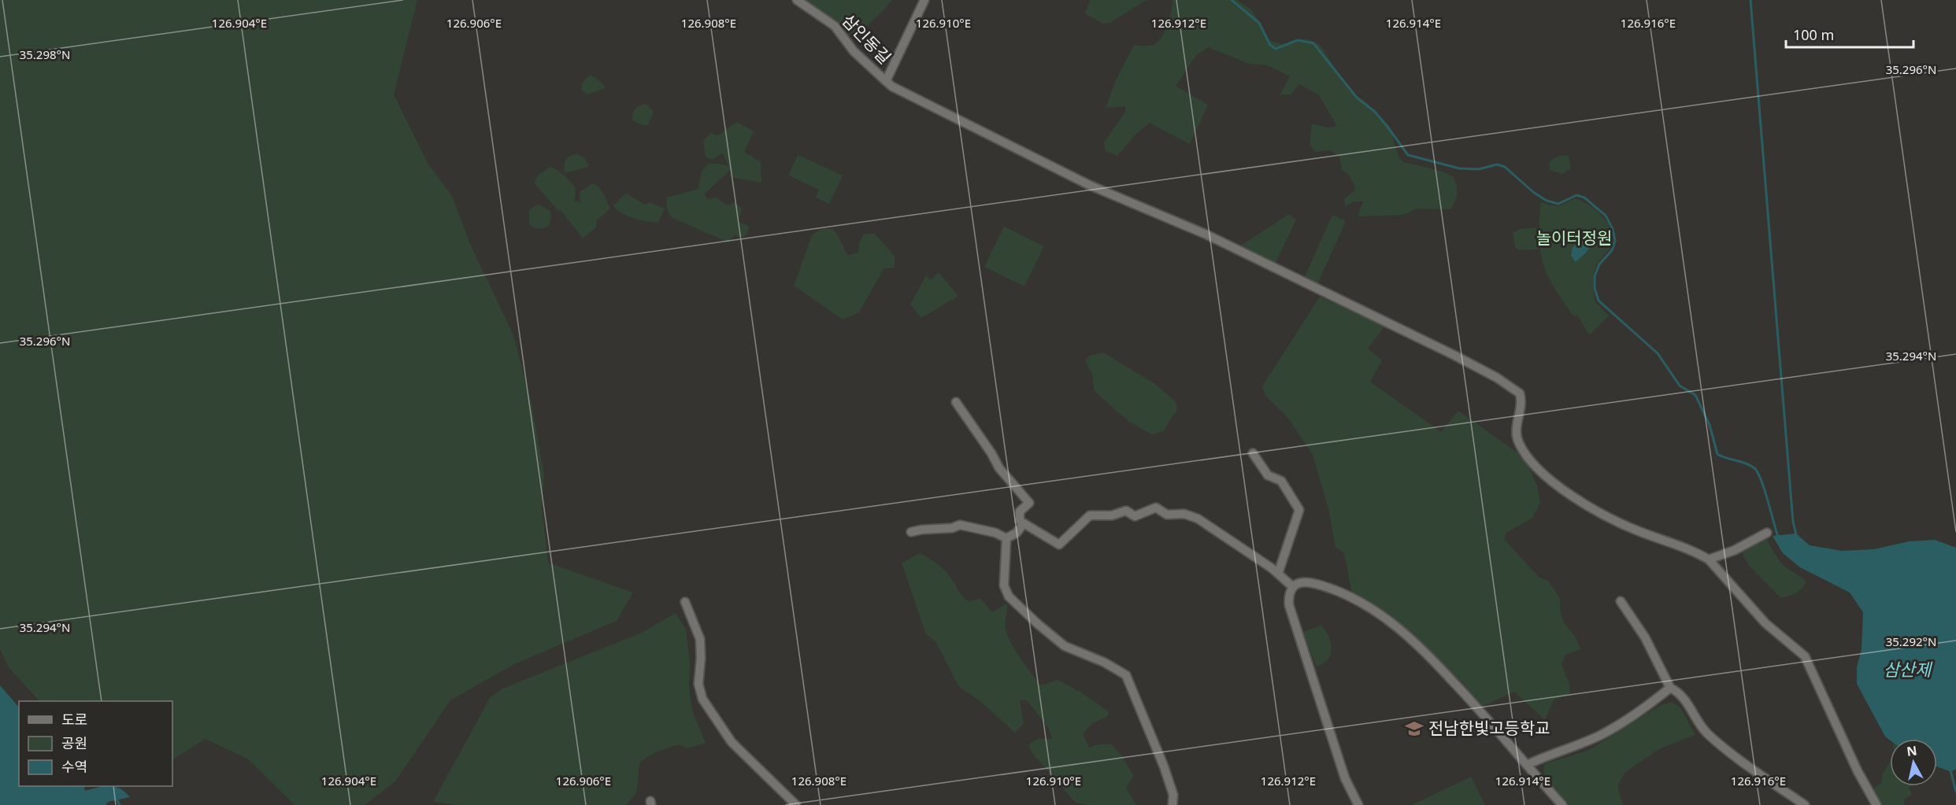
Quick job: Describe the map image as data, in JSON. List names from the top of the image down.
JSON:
{
  "streets": {
    "street": ["삼인동길"]
  },
  "water": ["삼산제"],
  "parks": ["놀이터정원"],
  "places": {
    "school or university": ["전남한빛고등학교"]
  },
  "legend": ["도로", "공원", "수역"],
  "scale_bar": "100 m",
  "north": "top",
  "coordinates": [
    "126.904°E",
    "126.906°E",
    "126.908°E",
    "126.910°E",
    "126.912°E",
    "126.914°E",
    "126.916°E",
    "35.298°N",
    "35.296°N",
    "35.294°N",
    "35.292°N"
  ]
}
